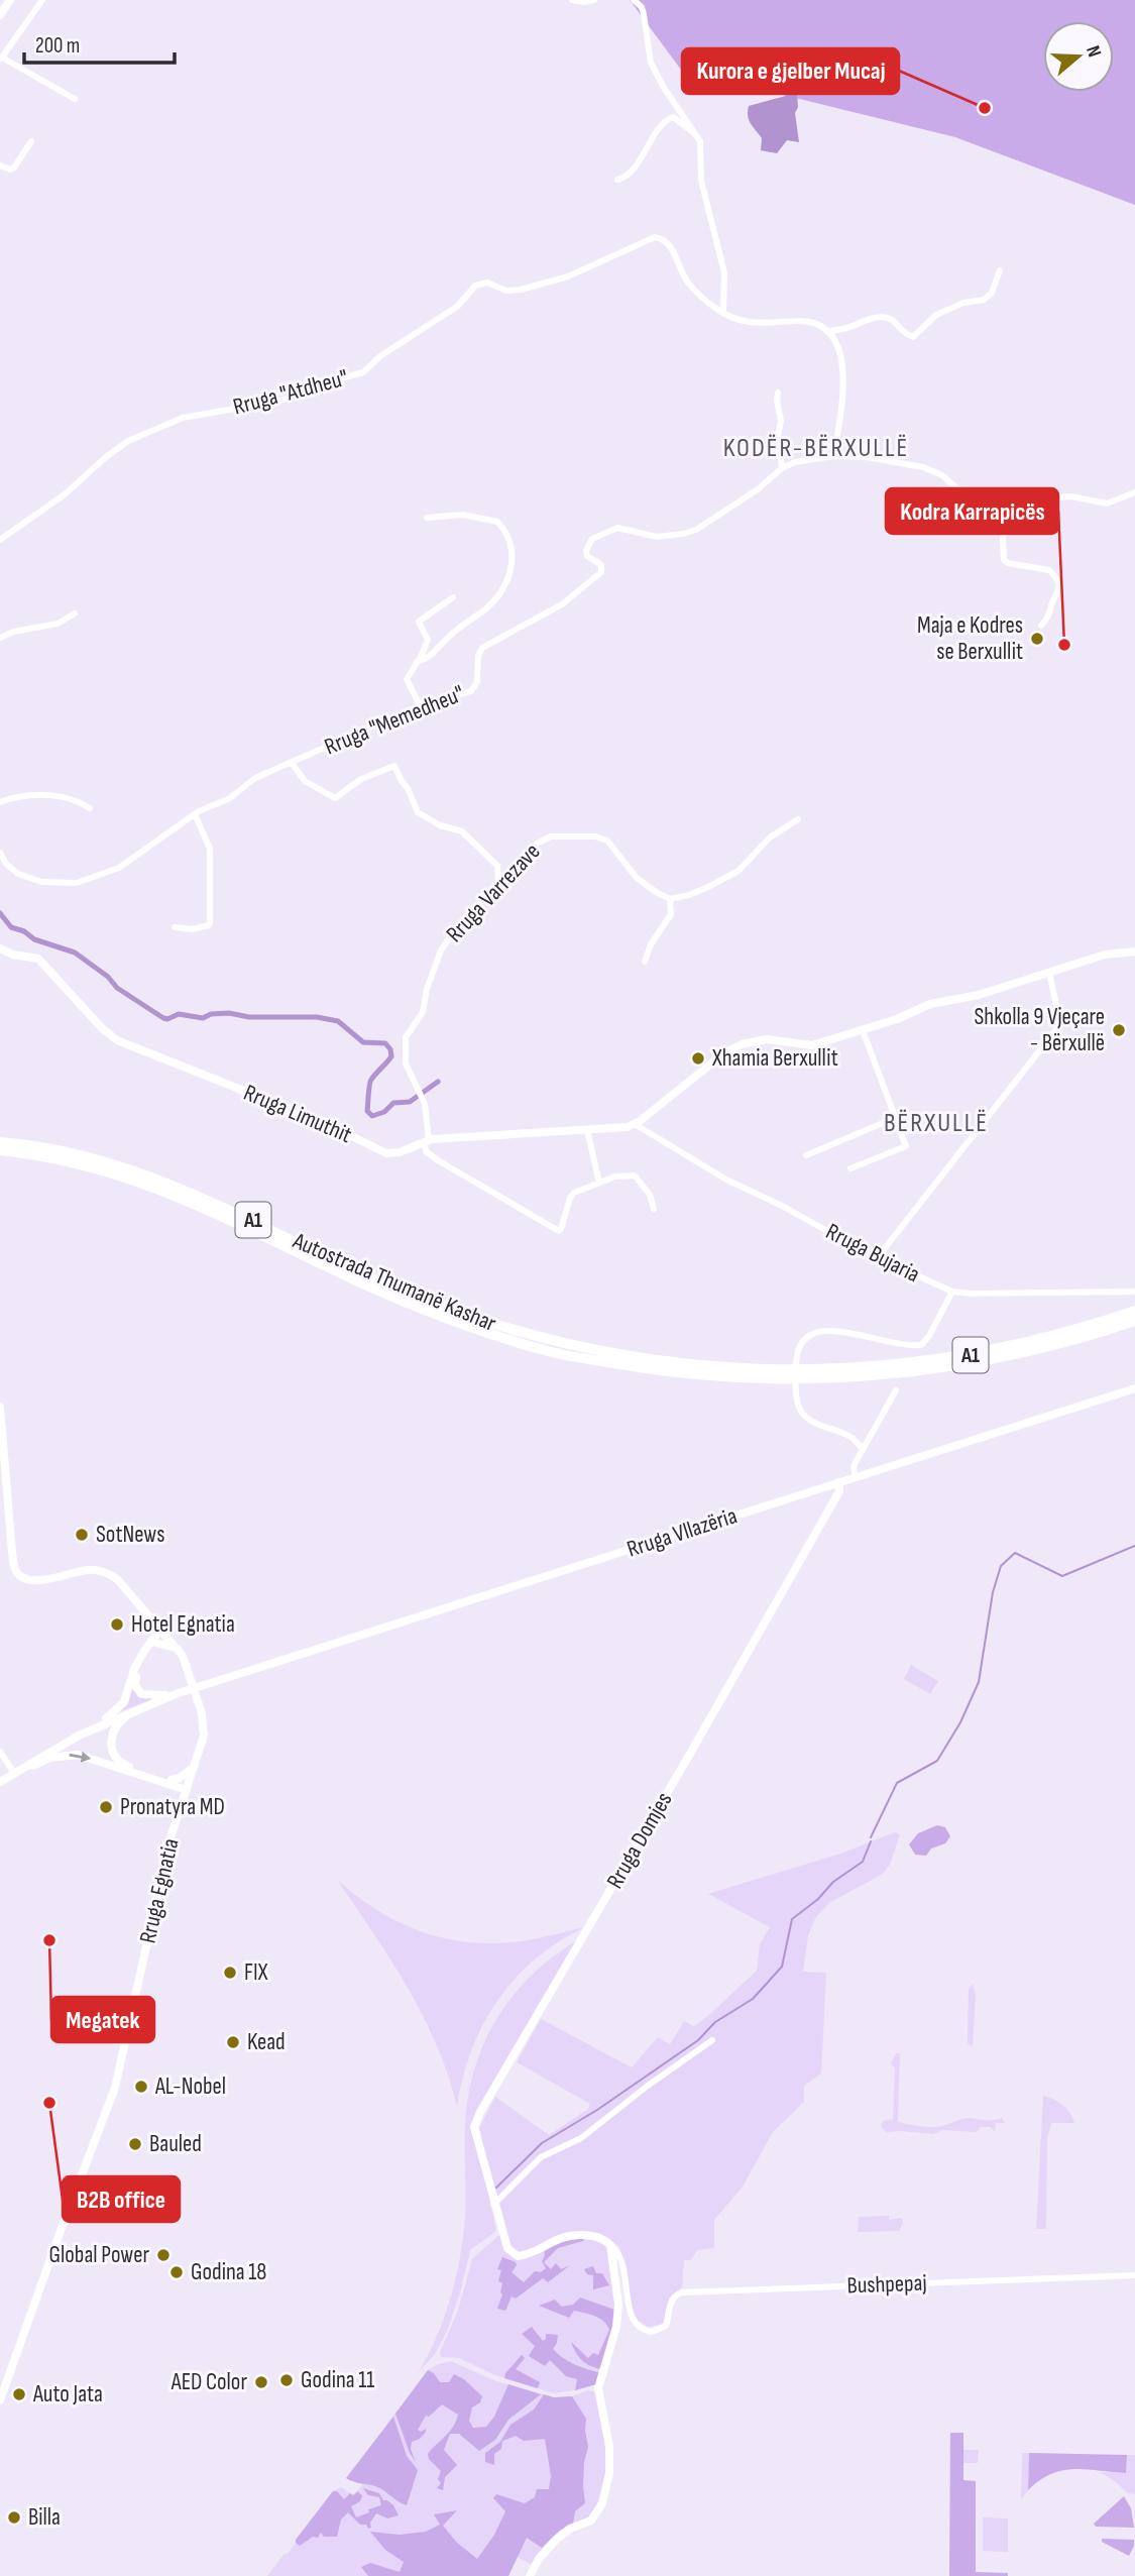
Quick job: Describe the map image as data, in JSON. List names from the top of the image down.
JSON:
{
  "streets": {
    "highway": ["A1", "Autostrada Thumanë Kashar"],
    "main road": [
      "Rruga Limuthit",
      "Rruga Vllazëria",
      "Rruga Domjes",
      "Rruga Egnatia"
    ],
    "street": [
      "Rruga \"Atdheu\"",
      "Rruga \"Memedheu\"",
      "Rruga Varrezave",
      "Rruga Bujaria",
      "Bushpepaj"
    ]
  },
  "crossings": [
    ["Rruga Varrezave", "Rruga Limuthit"],
    ["Rruga Limuthit", "Rruga Bujaria"],
    ["Rruga Vllazëria", "Rruga Domjes"],
    ["Rruga Domjes", "Bushpepaj"]
  ],
  "districts": ["KODËR-BËRXULLË", "BËRXULLË"],
  "places": [
    "Kurora e gjelber Mucaj",
    "Maja e Kodres se Berxullit",
    "Kodra Karrapicës",
    "Shkolla 9 Vjeçare - Bërxullë",
    "Xhamia Berxullit",
    "SotNews",
    "Hotel Egnatia",
    "Pronatyra MD",
    "Megatek",
    "FIX",
    "Kead",
    "AL-Nobel",
    "B2B office",
    "Bauled",
    "Global Power",
    "Godina 18",
    "Godina 11",
    "AED Color",
    "Auto Jata",
    "Billa"
  ],
  "scale_bar": "200 m",
  "north": "right"
}
